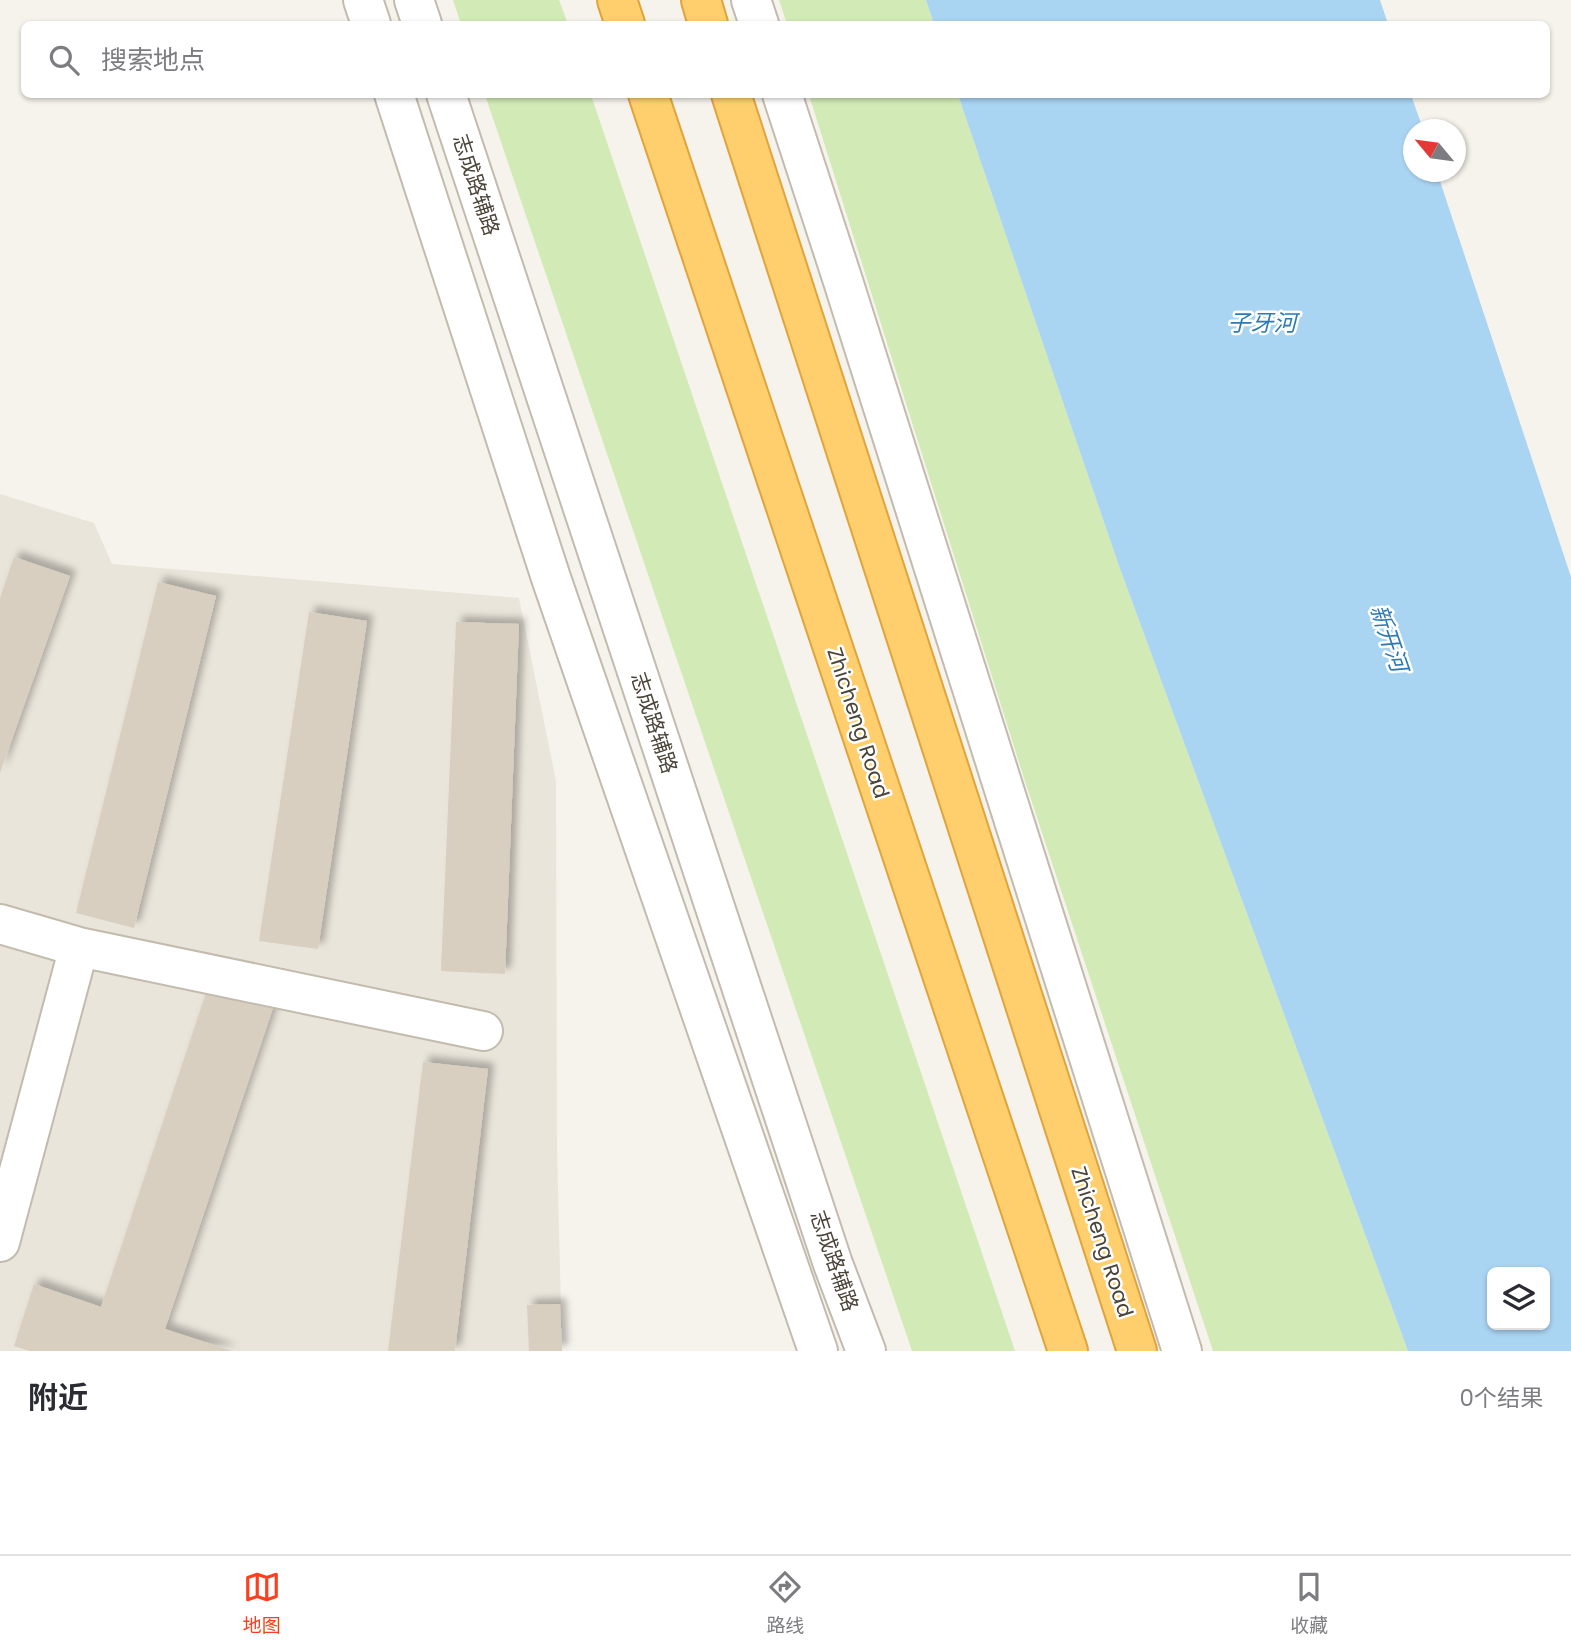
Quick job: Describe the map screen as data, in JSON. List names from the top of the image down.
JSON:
{
  "streets": {
    "highway": ["Zhicheng Road"],
    "street": ["志成路辅路"]
  },
  "water": ["子牙河", "新开河"],
  "north": "top left",
  "page": {
    "search": "搜索地点",
    "heading": ["附近", "0个结果"],
    "nav": ["地图", "路线", "收藏"]
  }
}
